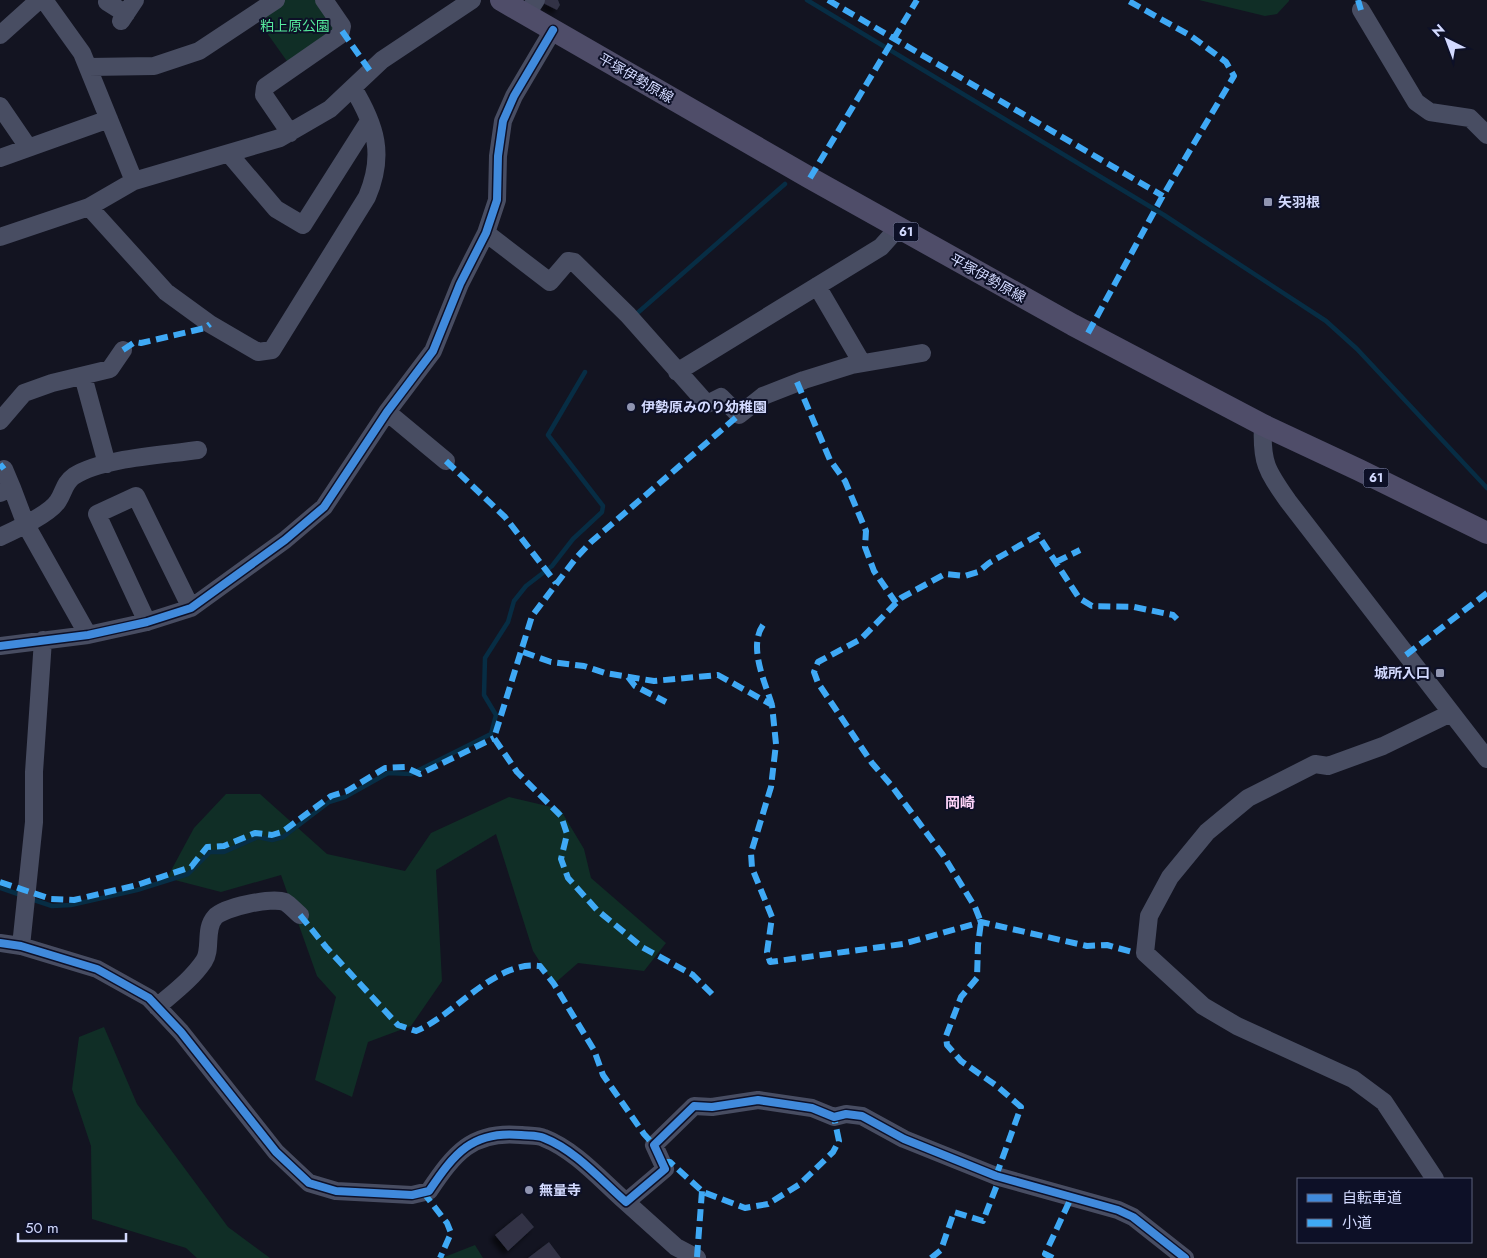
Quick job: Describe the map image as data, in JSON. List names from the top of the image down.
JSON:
{
  "streets": {
    "main road": ["平塚伊勢原線", "61"]
  },
  "districts": ["岡崎"],
  "parks": ["粕上原公園"],
  "places": {
    "transit": ["矢羽根", "城所入口"],
    "other": ["伊勢原みのり幼稚園", "無量寺"]
  },
  "legend": ["自転車道", "小道"],
  "scale_bar": "50 m",
  "north": "top left"
}
